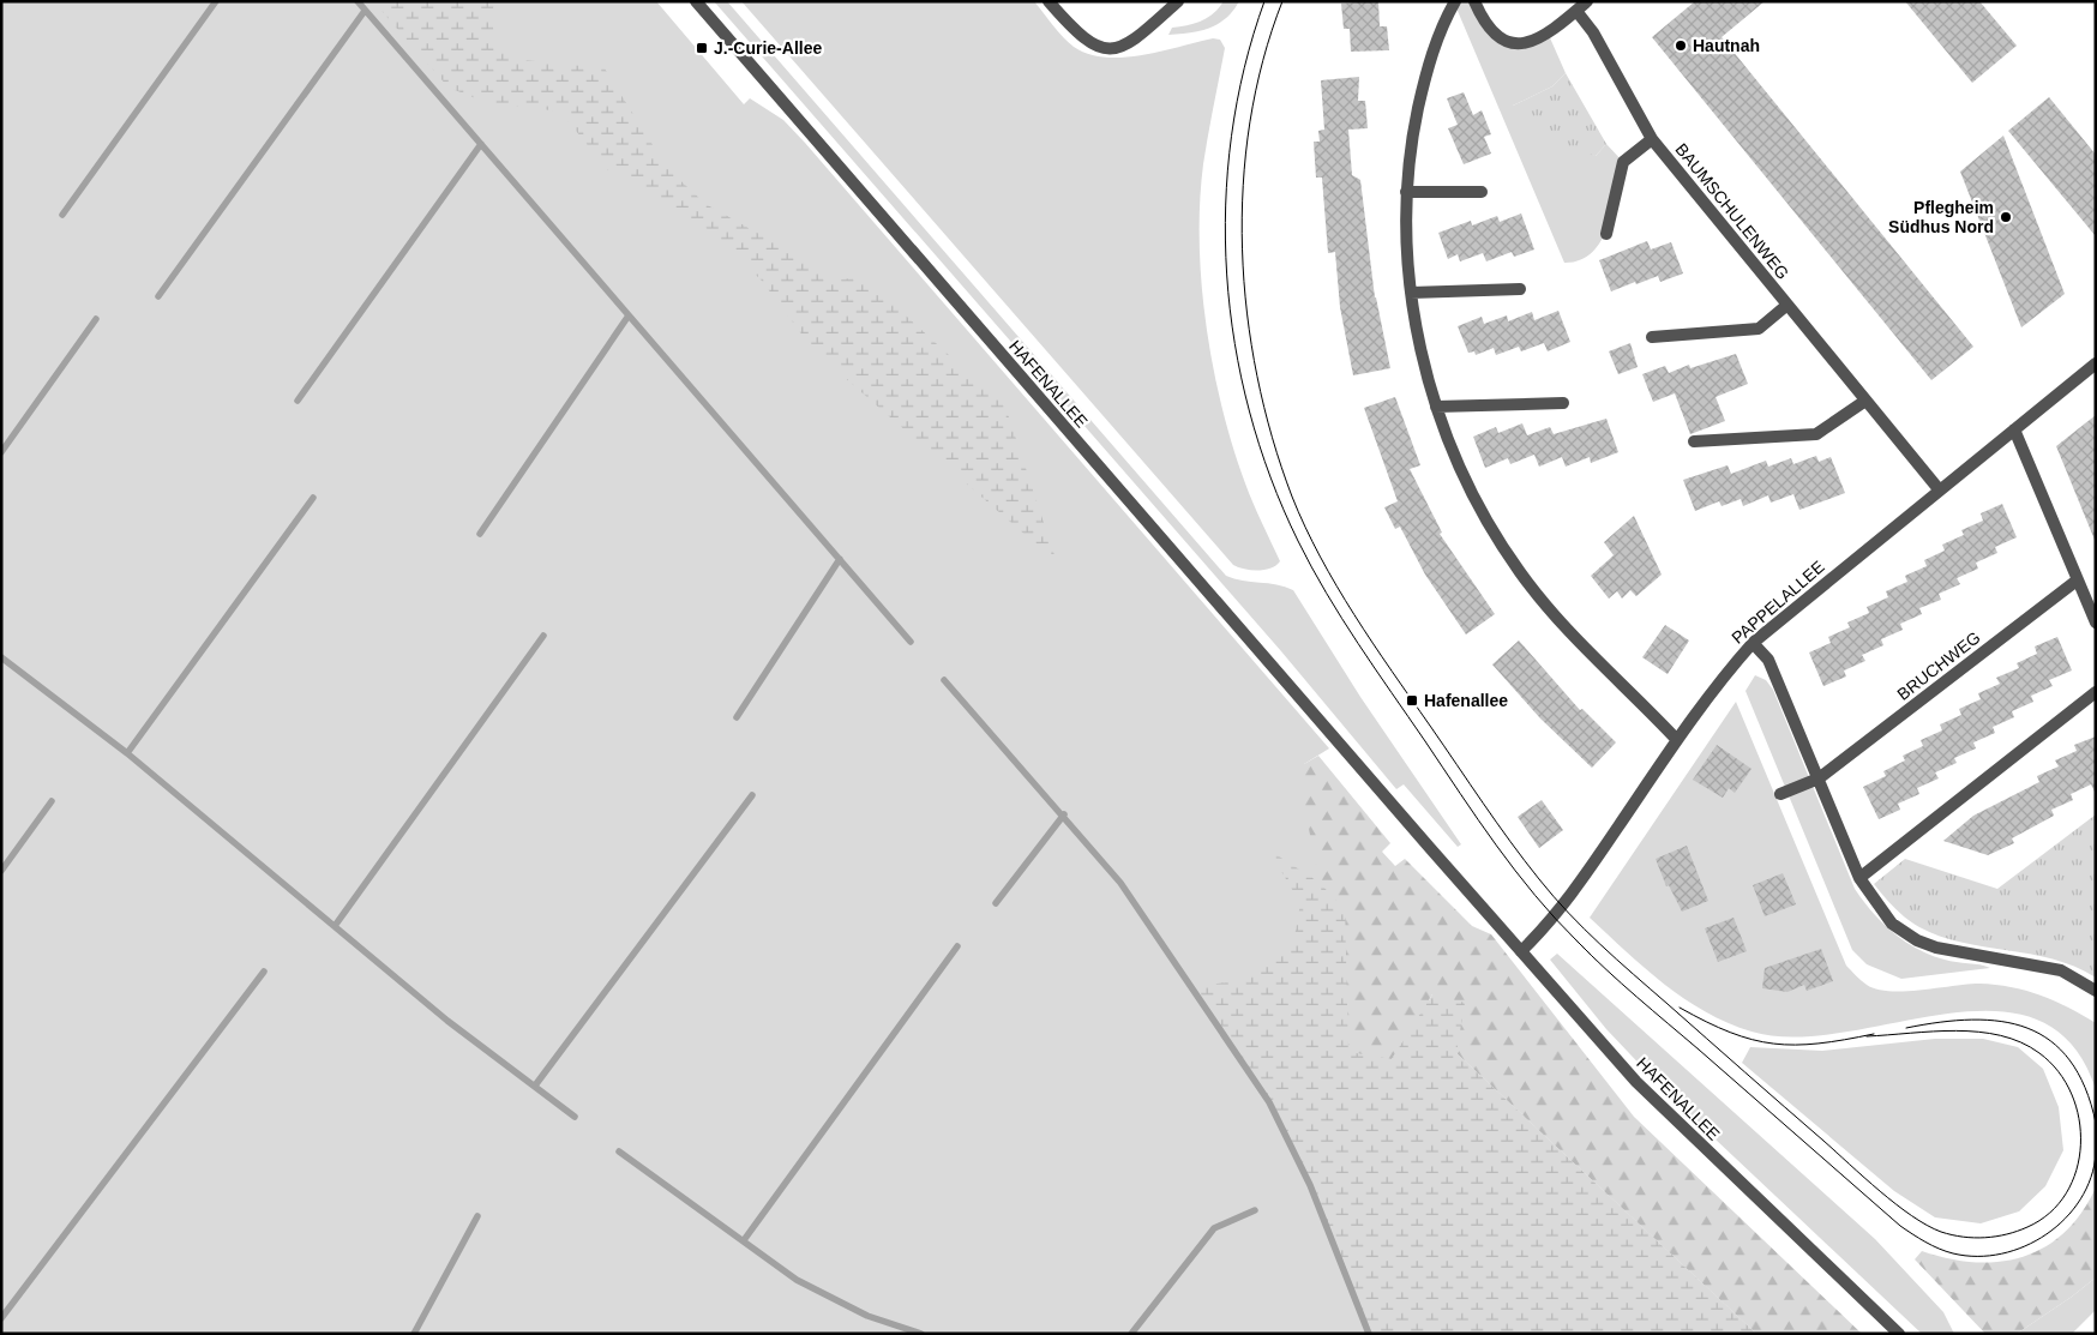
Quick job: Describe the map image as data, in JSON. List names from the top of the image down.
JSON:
{
  "streets": {
    "street": [
      "BAUMSCHULENWEG",
      "HAFENALLEE",
      "PAPPELALLEE",
      "BRUCHWEG"
    ]
  },
  "crossings": [
    ["BAUMSCHULENWEG", "PAPPELALLEE"],
    ["HAFENALLEE", "PAPPELALLEE"]
  ],
  "places": {
    "other": ["Hautnah", "Pflegheim Südhus Nord"],
    "transit": ["J.-Curie-Allee", "Hafenallee"]
  }
}
